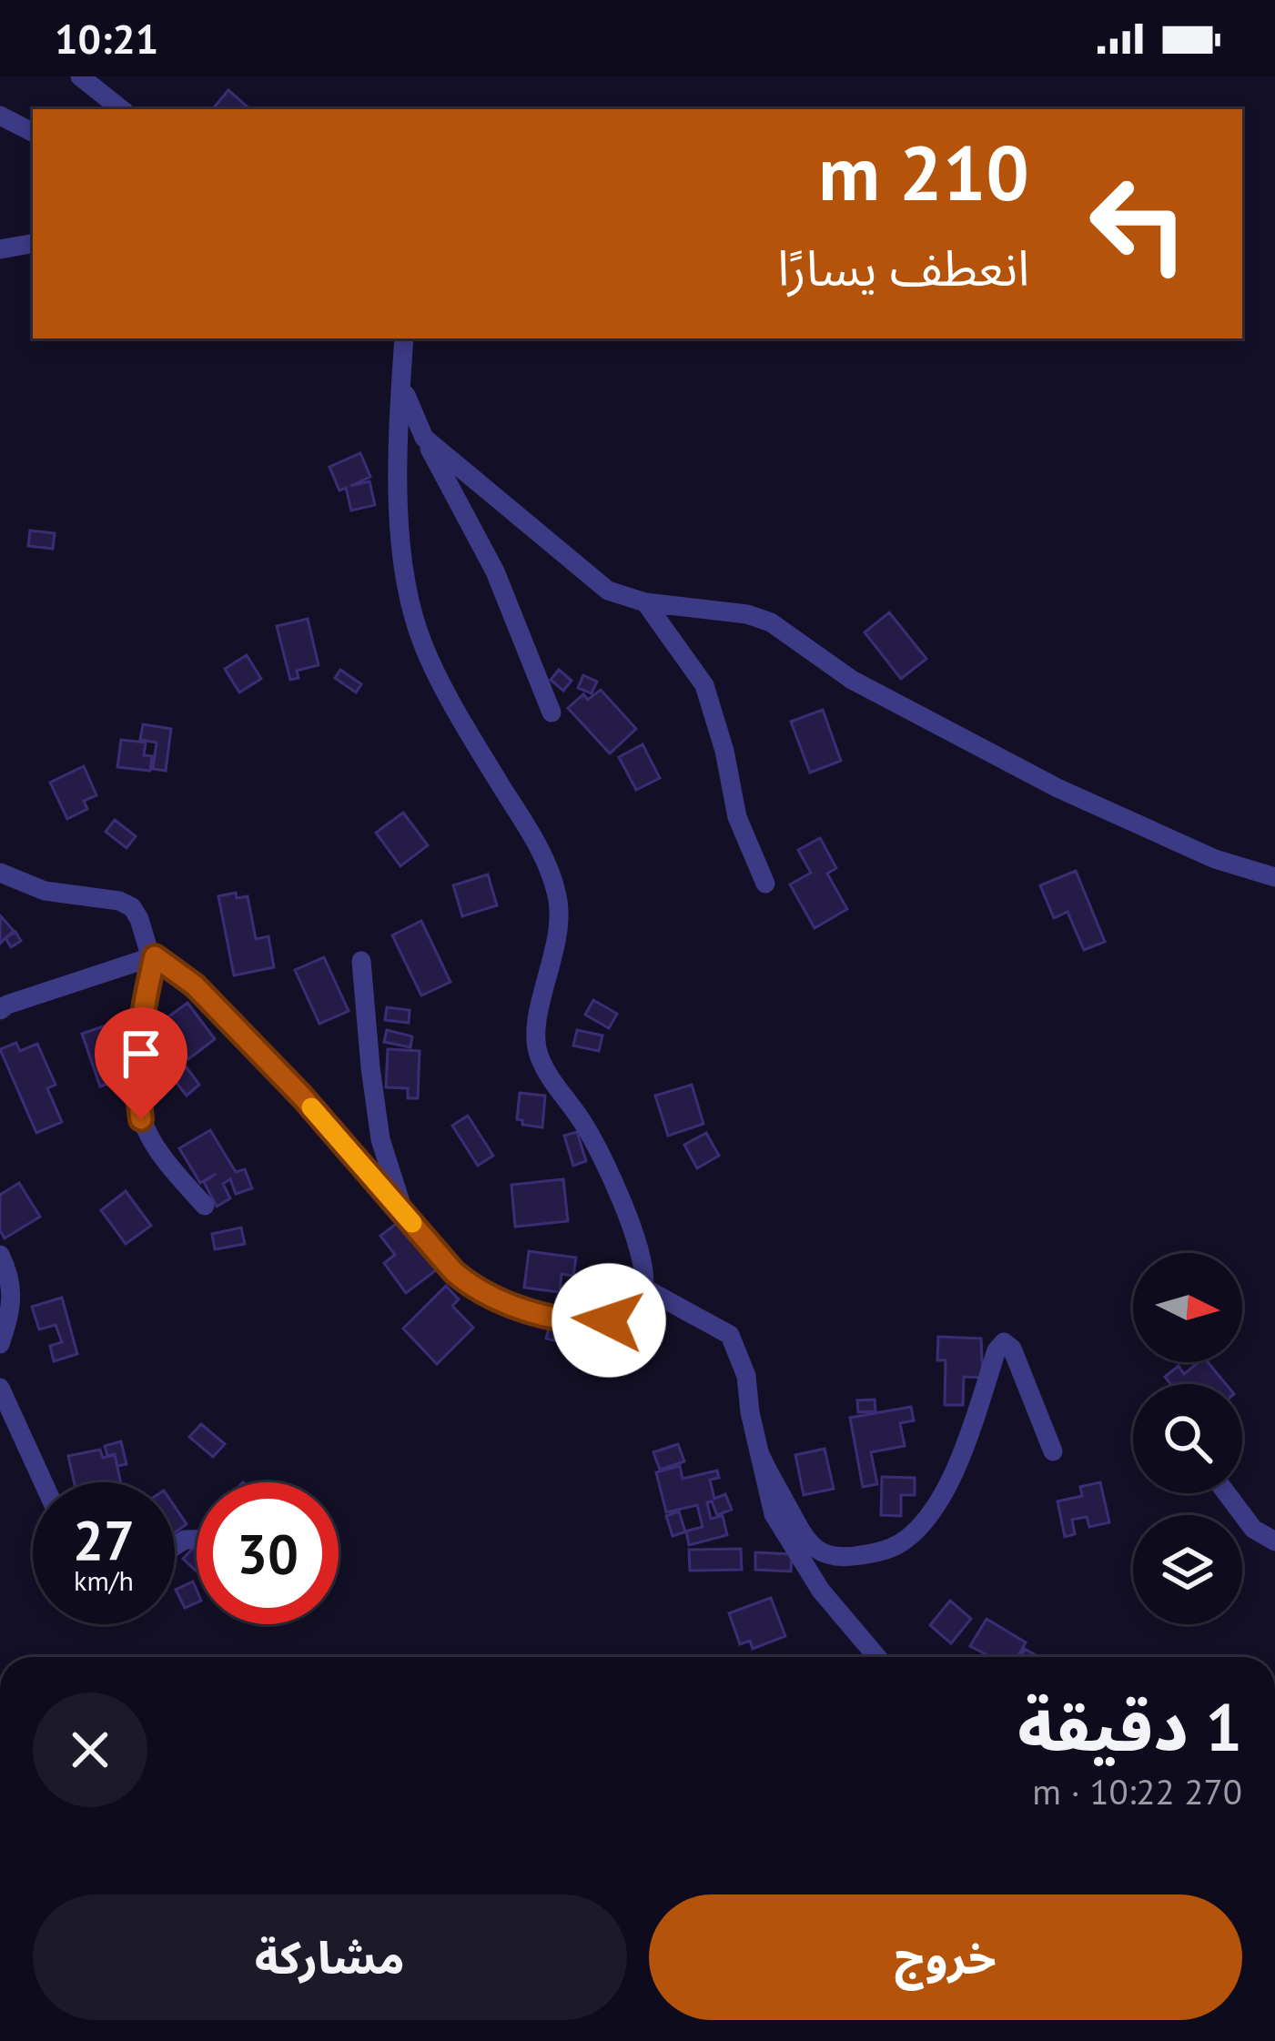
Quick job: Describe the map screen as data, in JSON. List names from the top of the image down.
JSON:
{
  "north": "right",
  "page": {
    "status": "10:21",
    "turn": ["210 m", "انعطف يسارًا"],
    "speed": "27 km/h",
    "limit": "30",
    "heading": ["1 دقيقة", "270 m · 10:22"],
    "buttons": ["خروج", "مشاركة"]
  }
}
